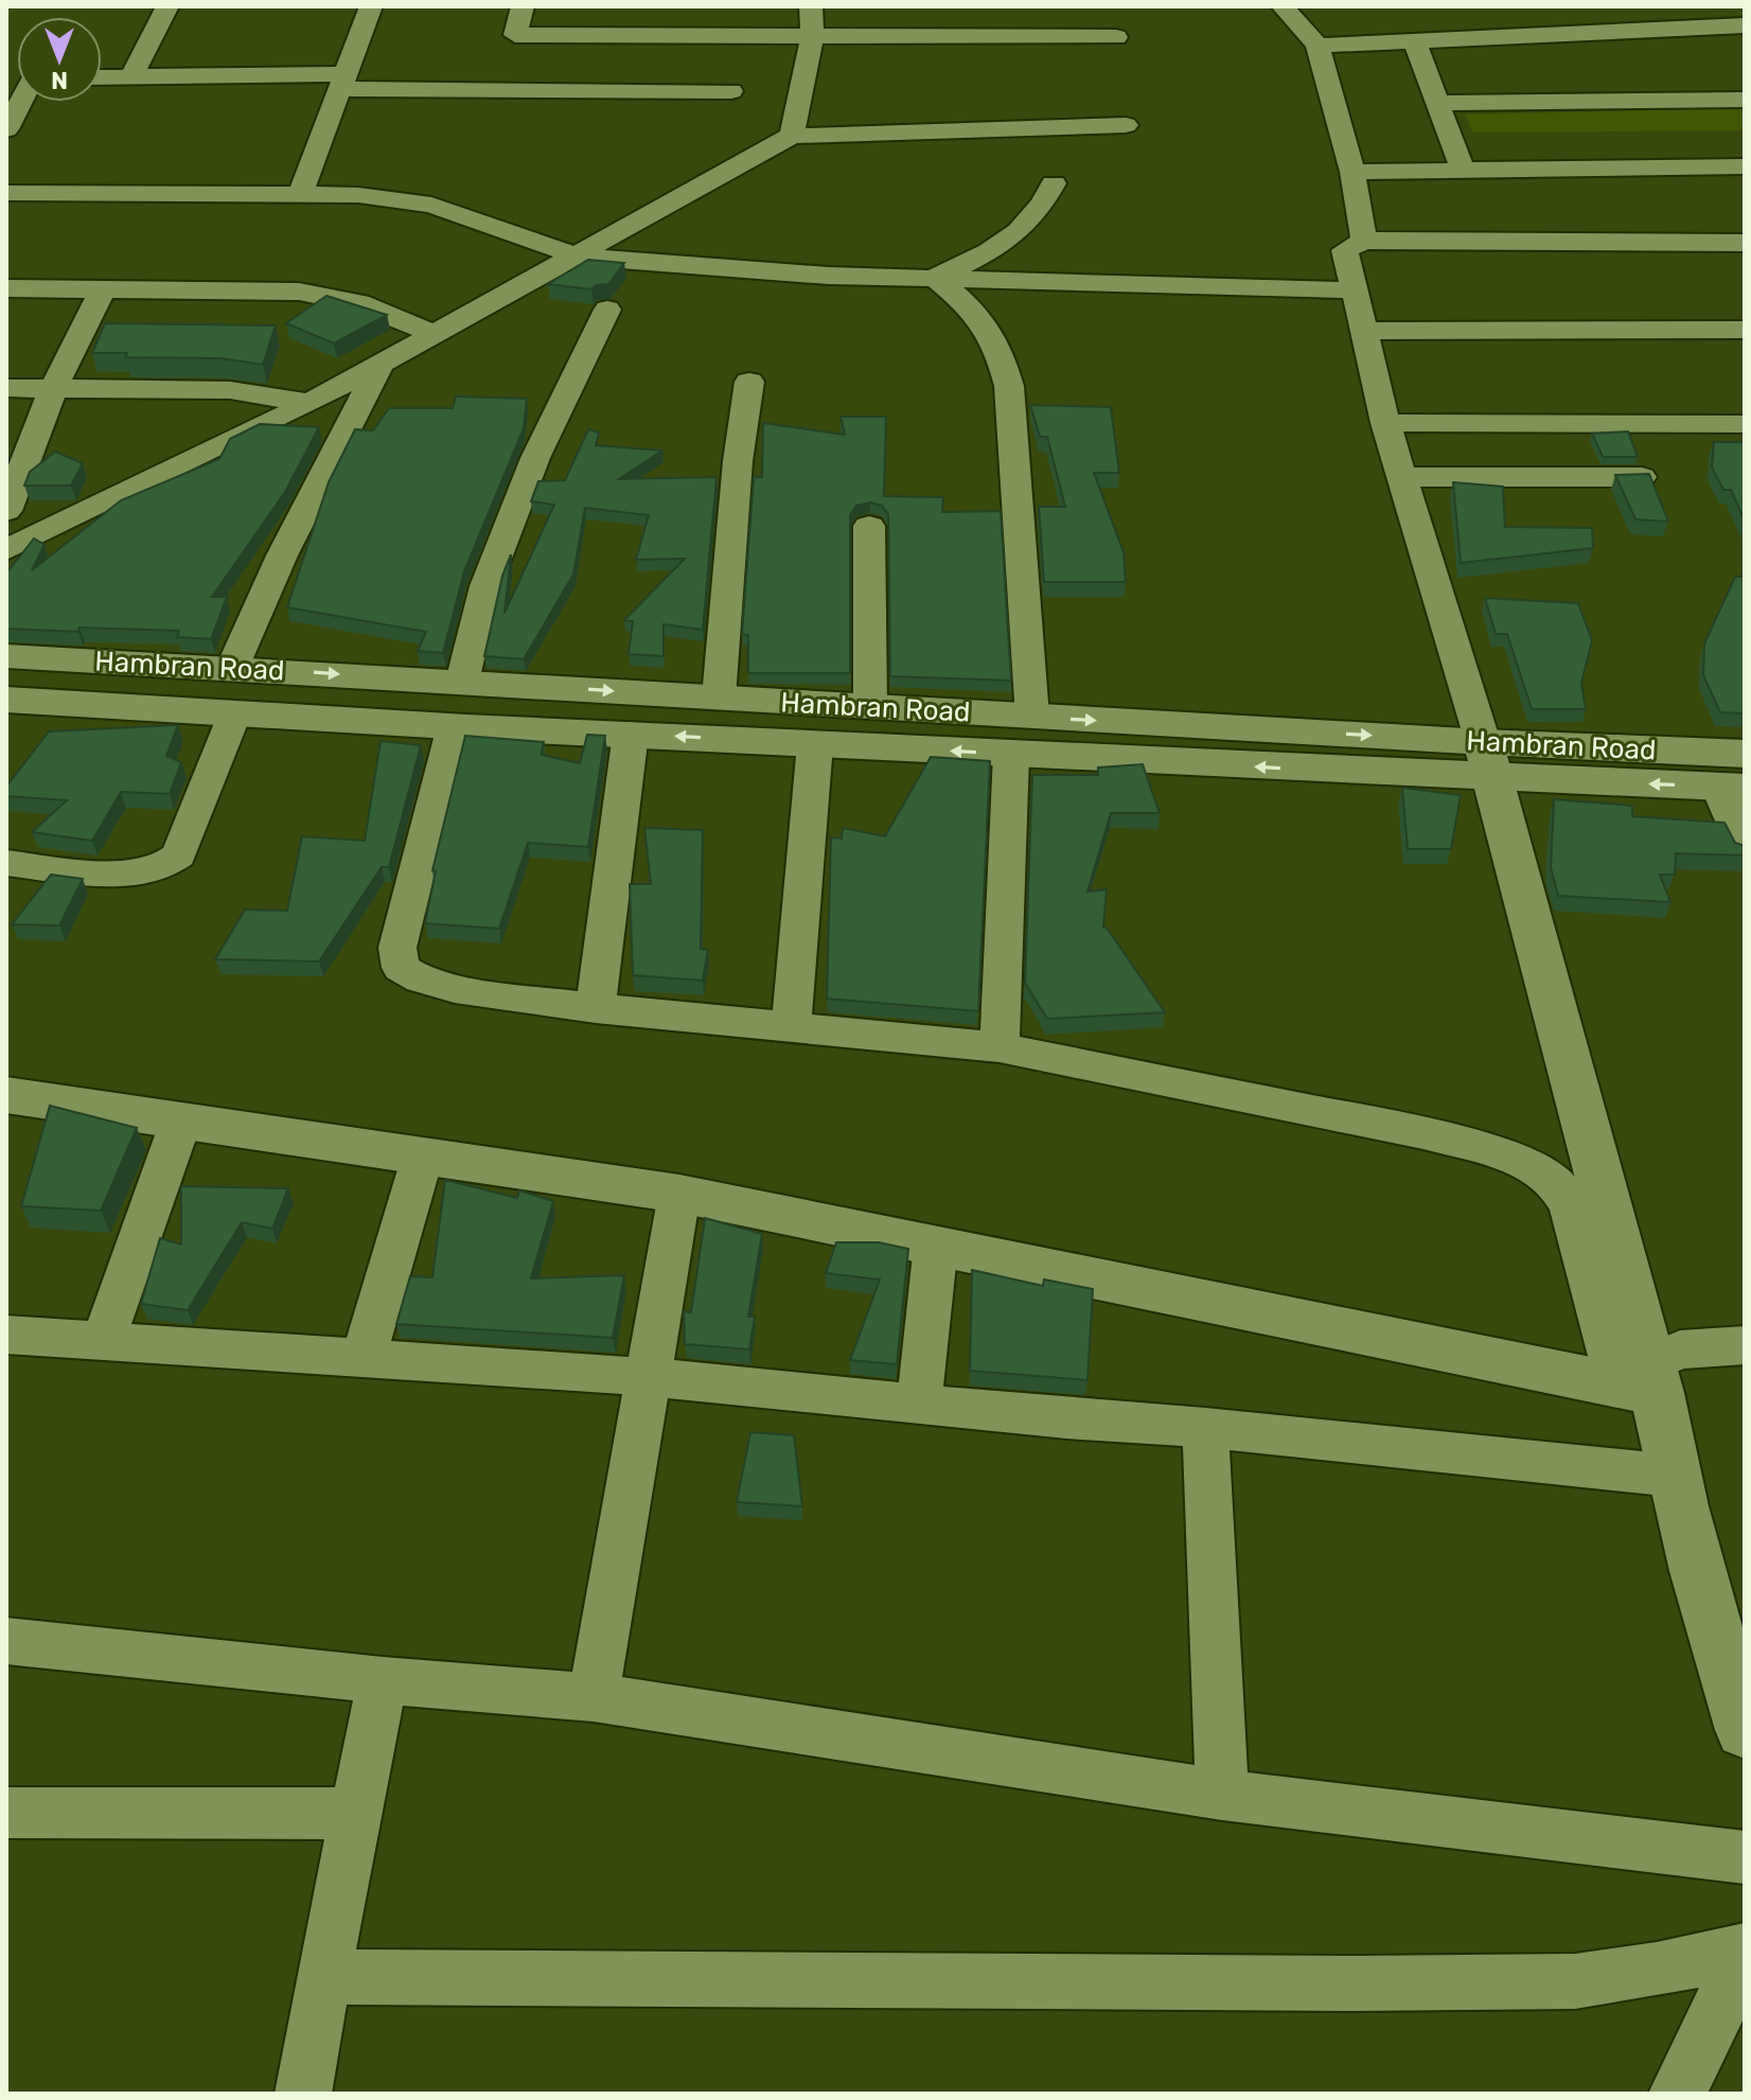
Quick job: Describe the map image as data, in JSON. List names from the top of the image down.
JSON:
{
  "streets": {
    "main road": ["Hambran Road"]
  },
  "north": "bottom"
}
